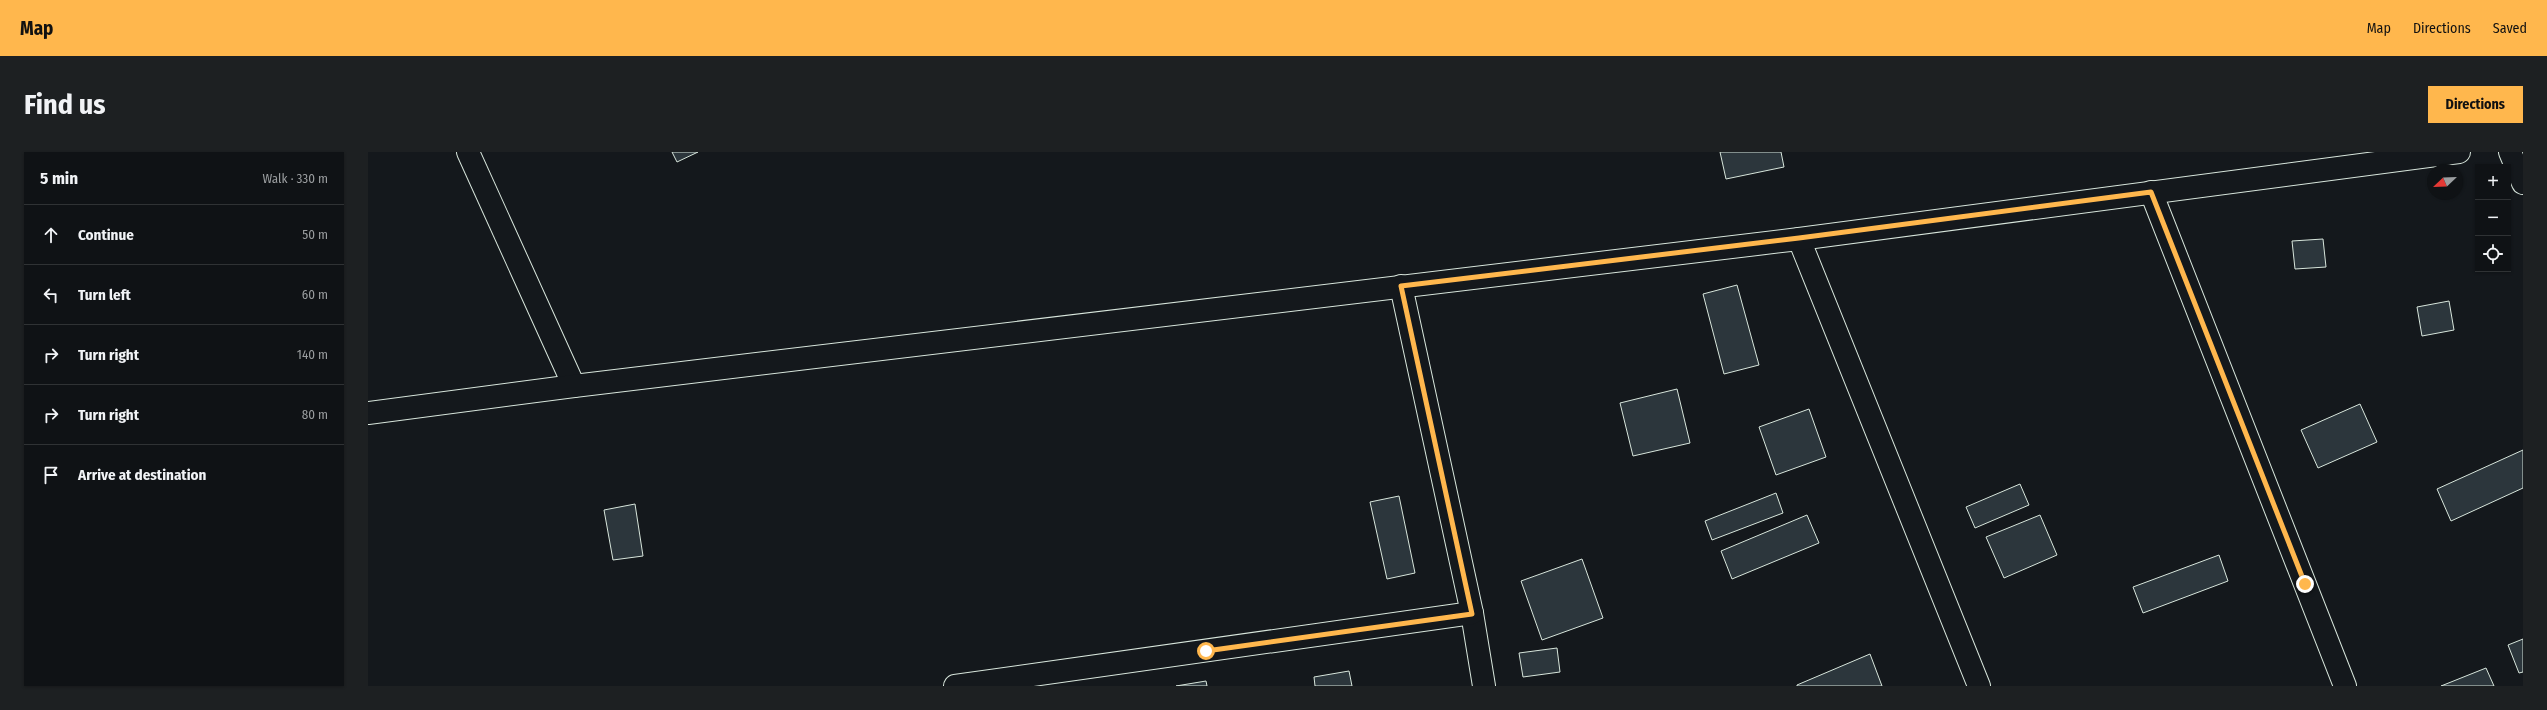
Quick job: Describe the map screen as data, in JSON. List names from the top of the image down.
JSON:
{
  "north": "bottom left",
  "page": {
    "header": "Map",
    "nav": ["Map", "Directions", "Saved"],
    "buttons": "Directions",
    "title": "Find us",
    "heading": ["5 min", "Walk · 330 m"],
    "map_buttons": ["+", "−"],
    "list": [
      ["Continue", "50 m"],
      ["Turn left", "60 m"],
      ["Turn right", "140 m"],
      ["Turn right", "80 m"],
      "Arrive at destination"
    ]
  }
}
